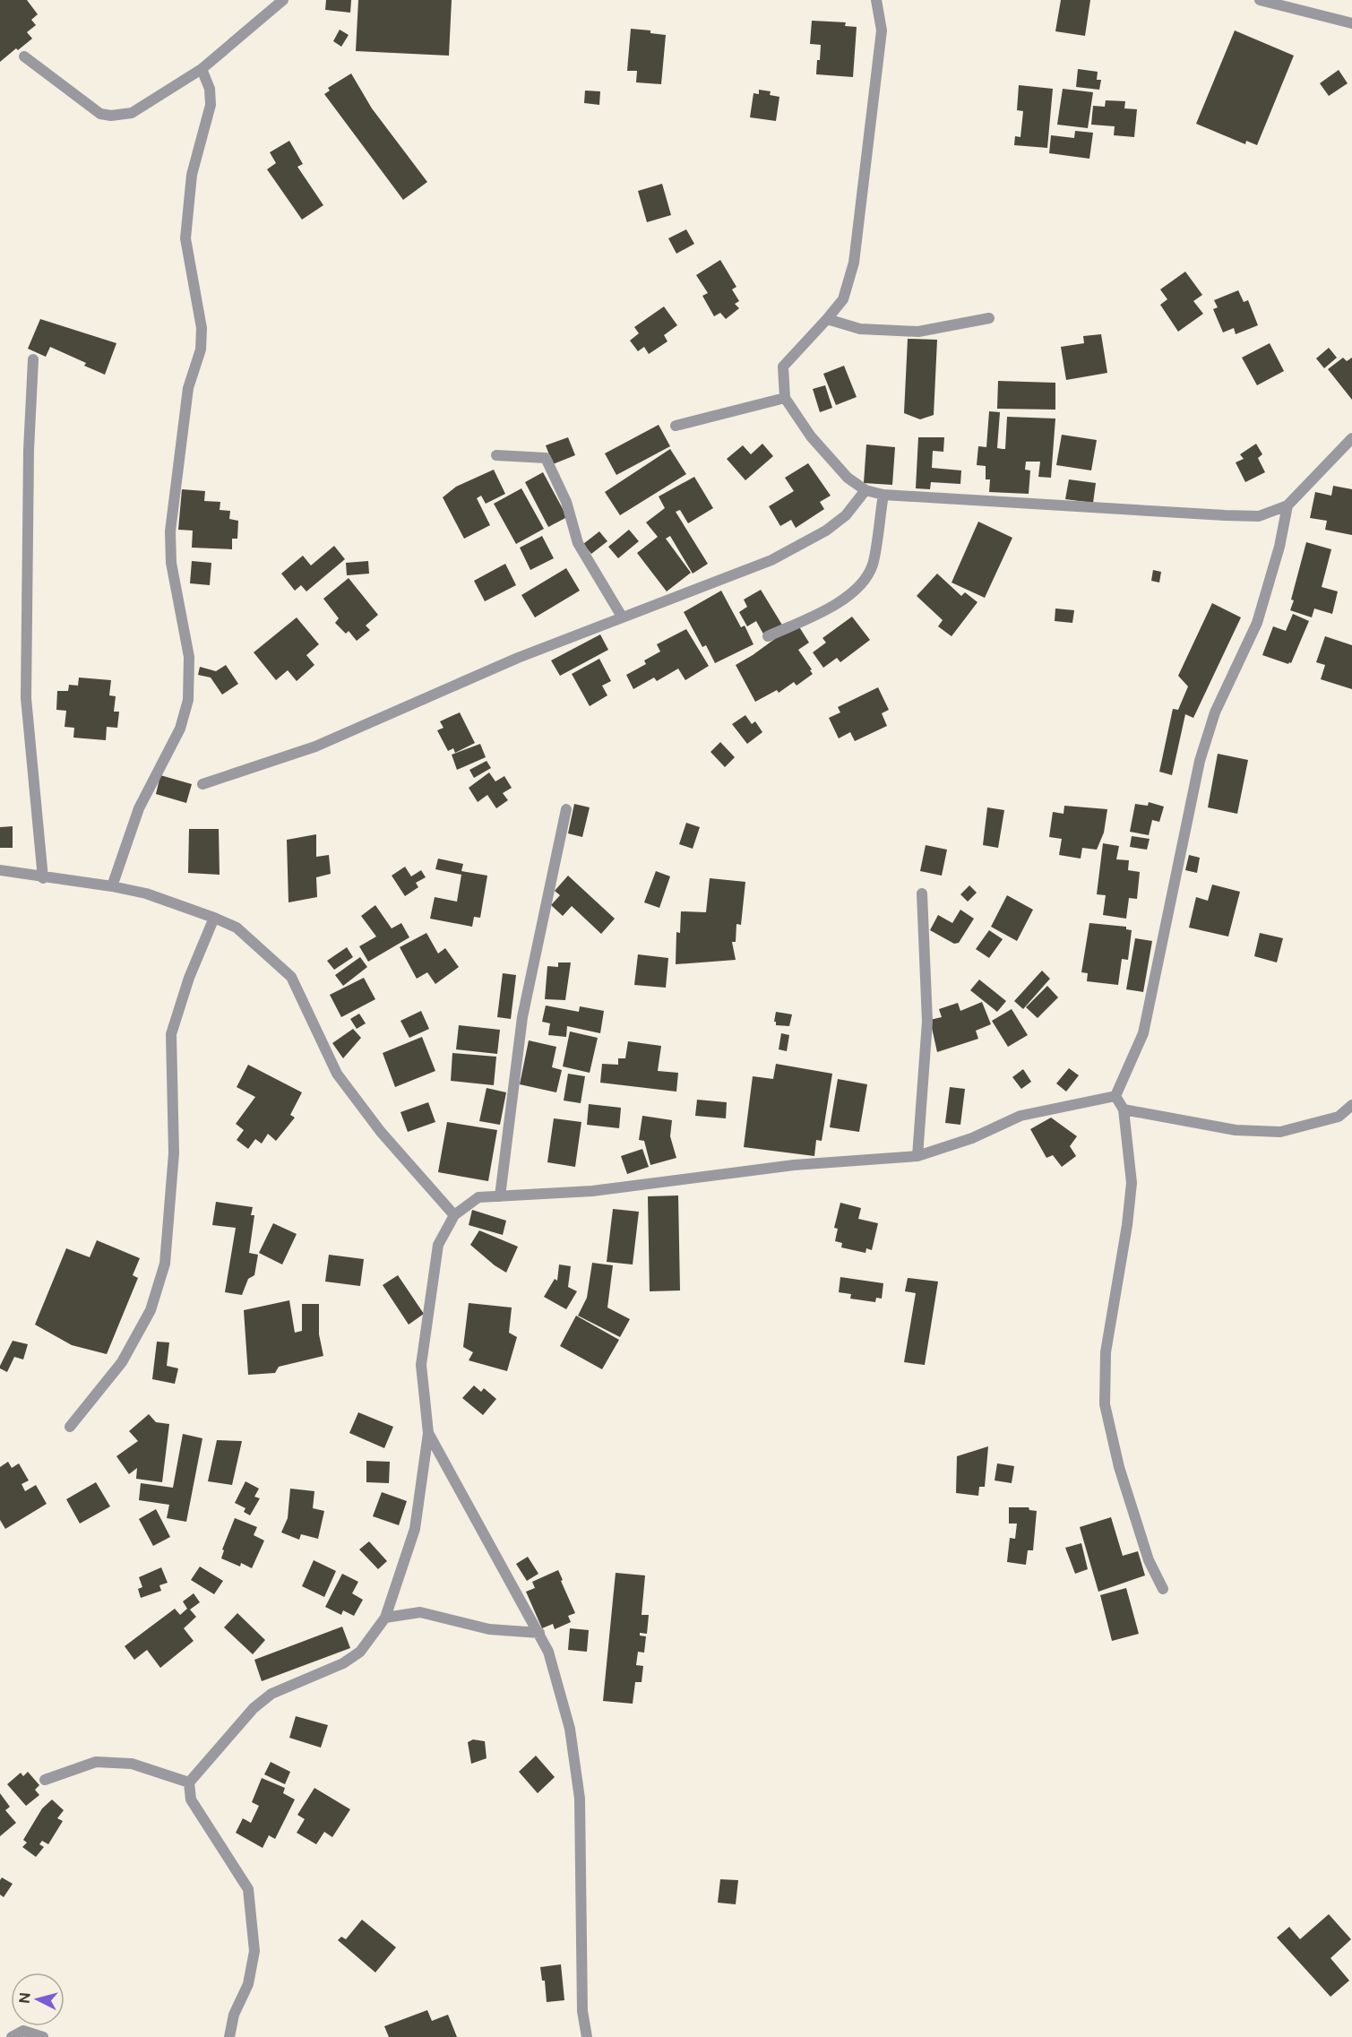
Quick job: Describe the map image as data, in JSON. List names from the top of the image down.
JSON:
{
  "north": "left"
}
